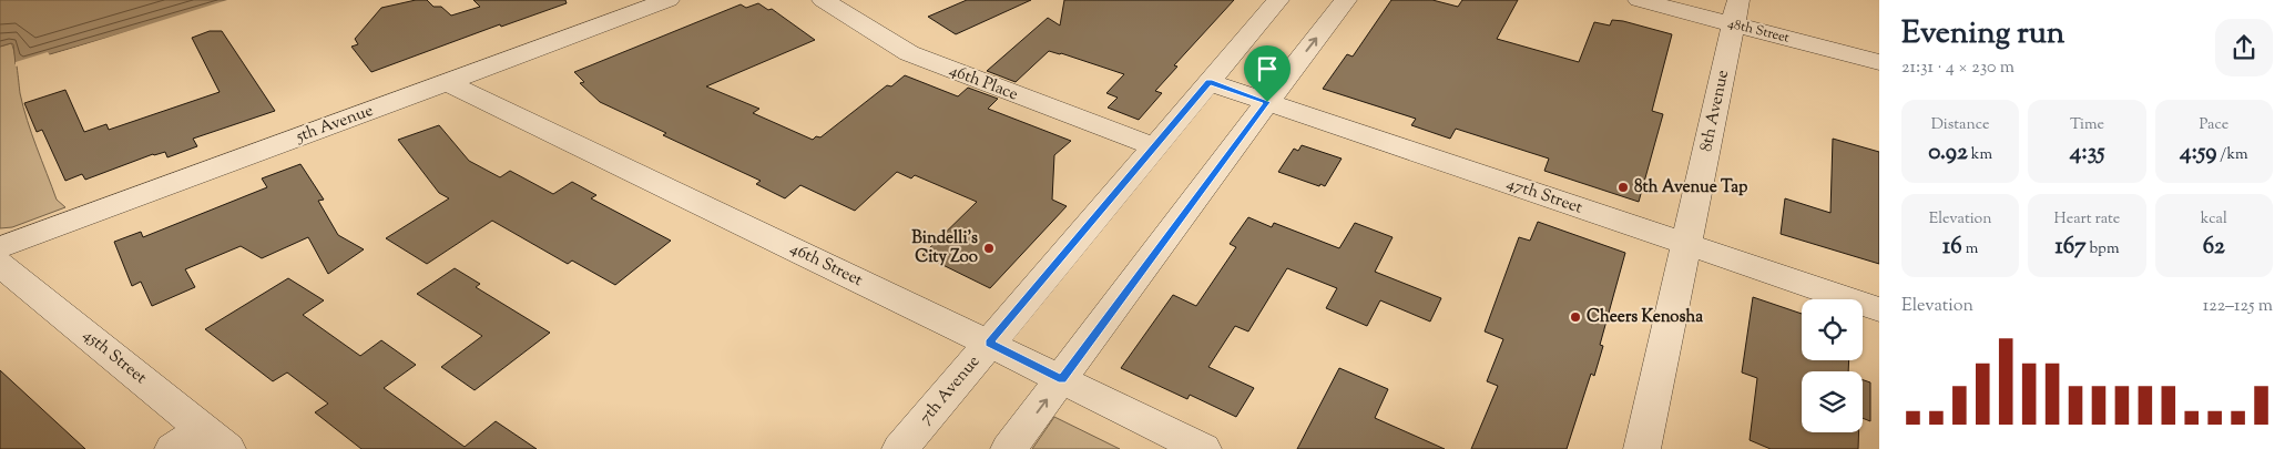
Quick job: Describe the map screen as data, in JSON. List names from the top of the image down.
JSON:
{
  "streets": {
    "street": [
      "48th Street",
      "46th Place",
      "8th Avenue",
      "5th Avenue",
      "47th Street",
      "46th Street",
      "45th Street",
      "7th Avenue"
    ]
  },
  "crossings": [
    ["48th Street", "8th Avenue"],
    ["46th Place", "7th Avenue"],
    ["8th Avenue", "47th Street"],
    ["5th Avenue", "46th Street"],
    ["47th Street", "7th Avenue"],
    ["46th Street", "7th Avenue"]
  ],
  "places": ["8th Avenue Tap", "Bindelli's City Zoo", "Cheers Kenosha"],
  "page": {
    "heading": ["Evening run", "21:31 · 4 × 230 m"],
    "stats": [
      ["Distance", "0.92 km"],
      ["Time", "4:35"],
      ["Pace", "4:59 /km"],
      ["Elevation", "16 m"],
      ["Heart rate", "167 bpm"],
      ["kcal", "62"]
    ],
    "chart": ["Elevation", "122–125 m"]
  }
}
